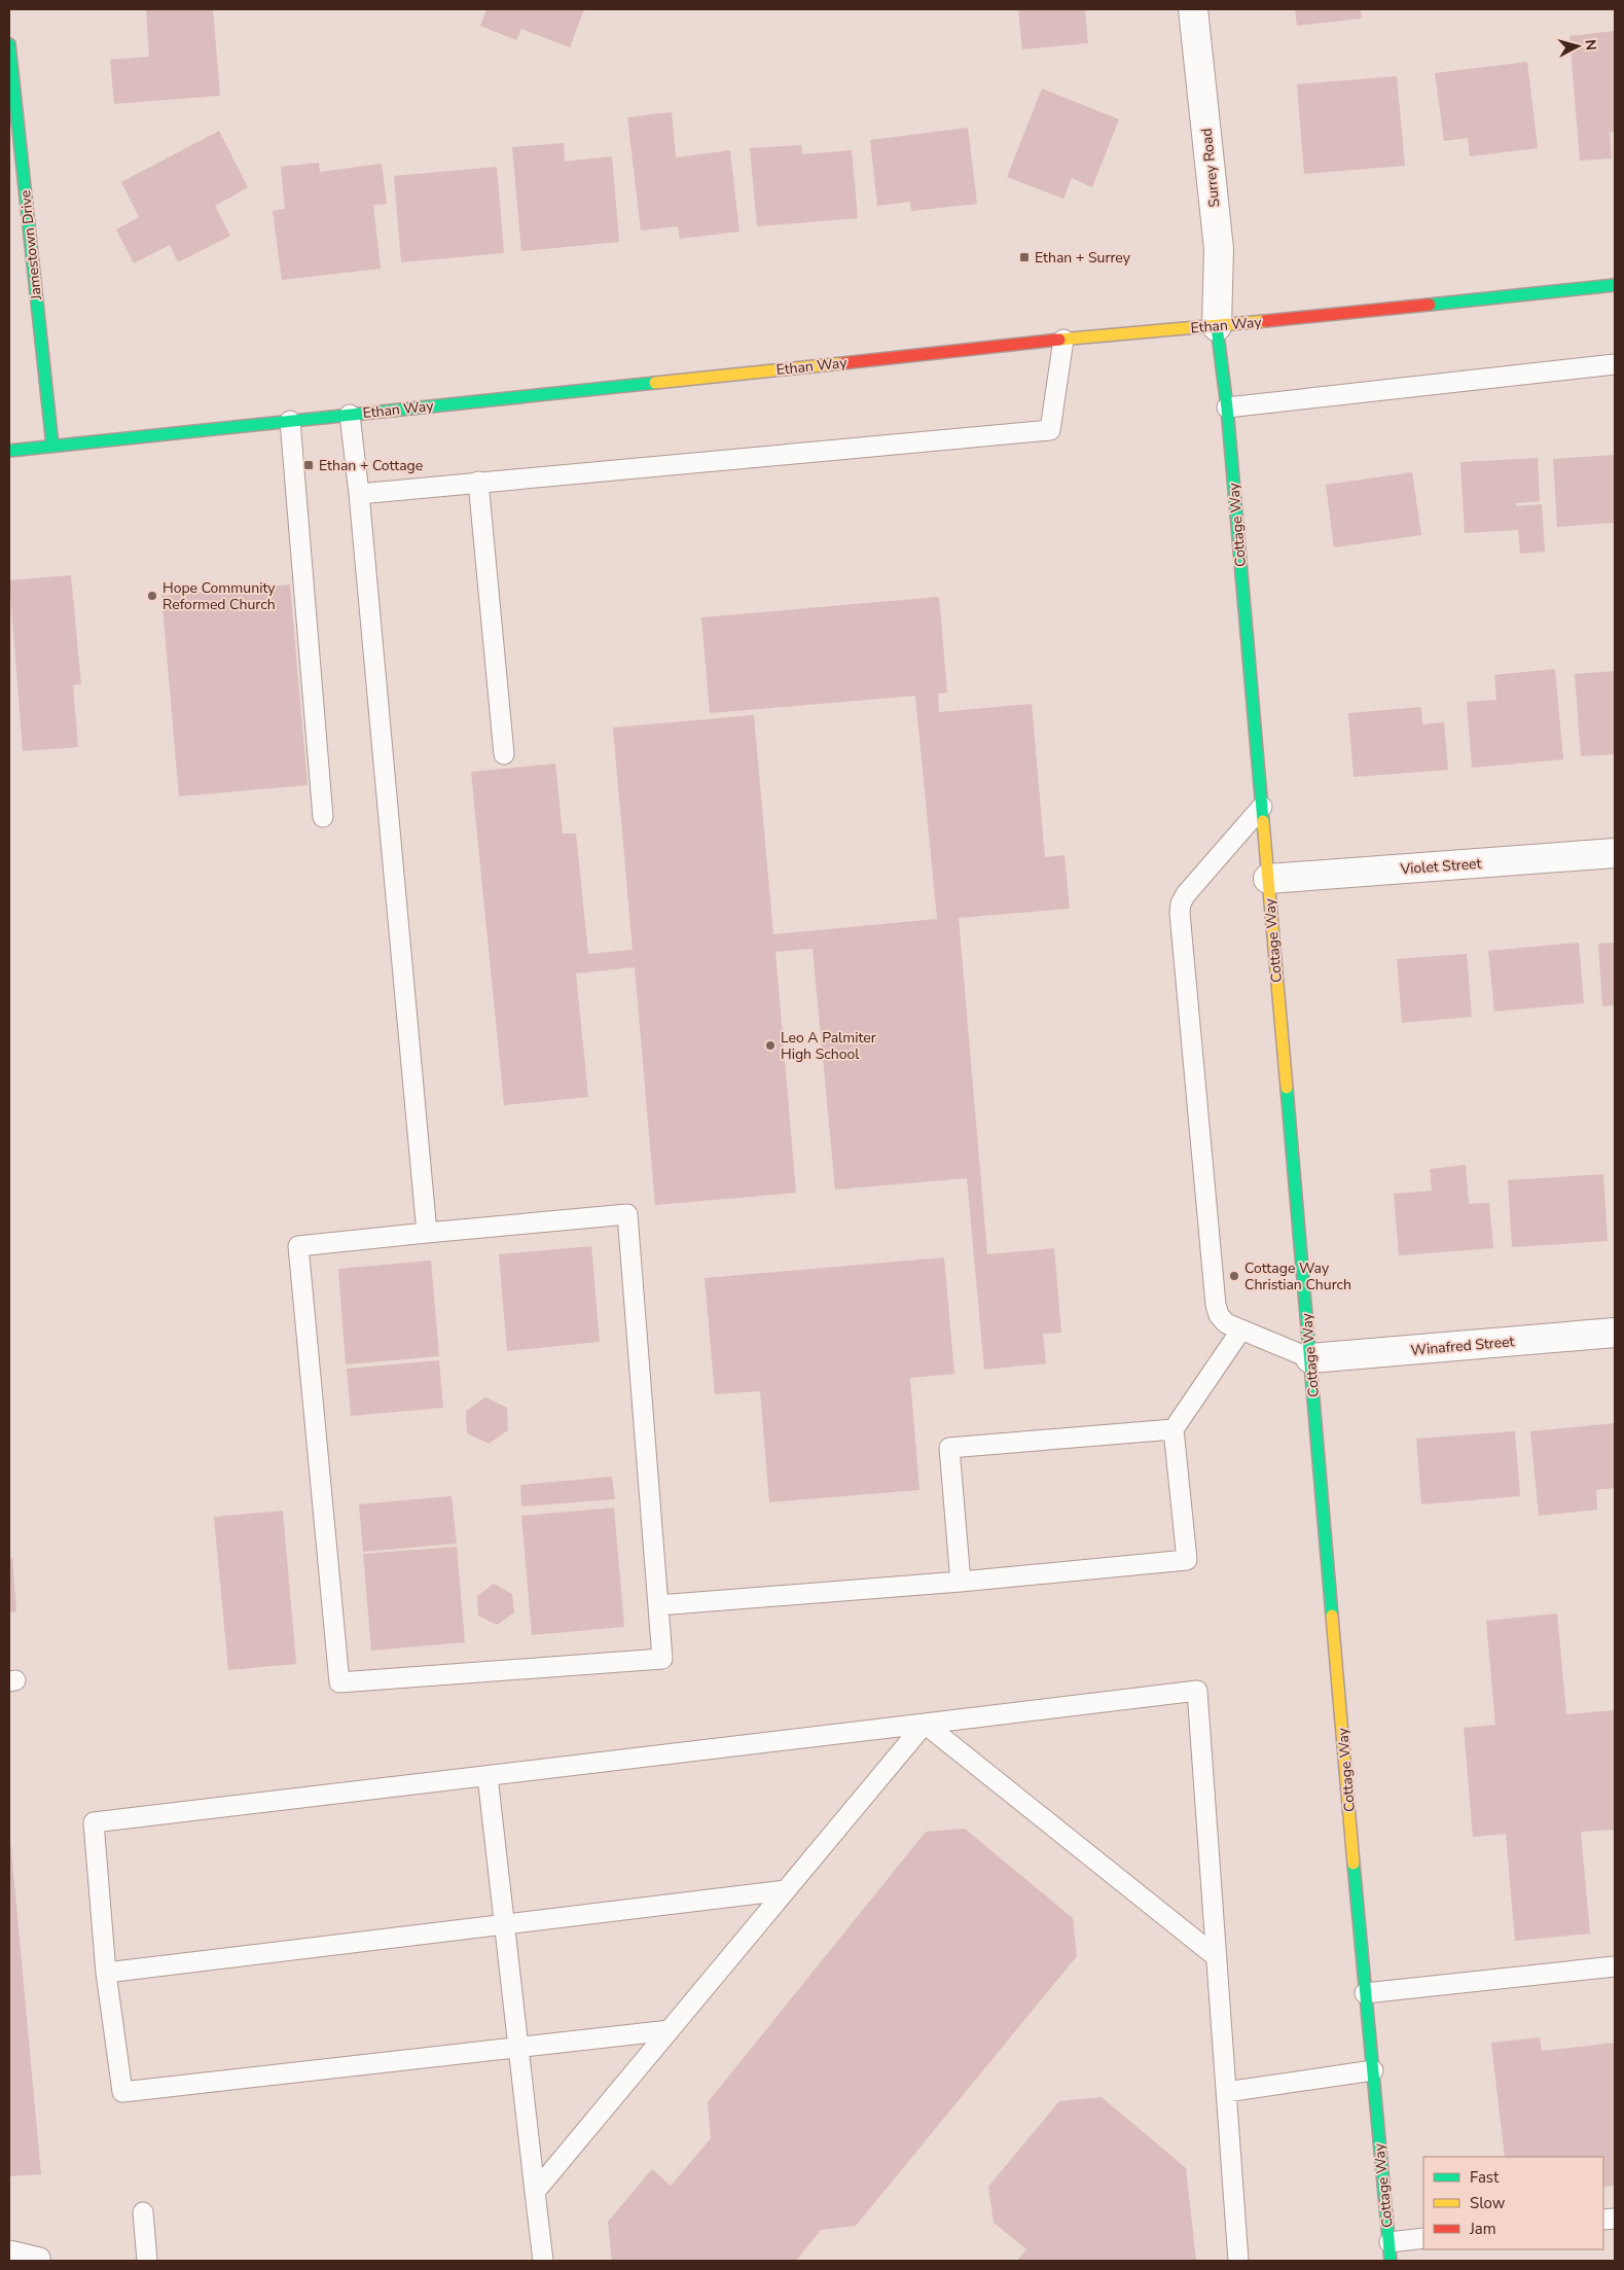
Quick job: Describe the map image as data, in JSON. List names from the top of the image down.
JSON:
{
  "streets": {
    "street": [
      "Surrey Road",
      "Jamestown Drive",
      "Ethan Way",
      "Cottage Way",
      "Violet Street",
      "Winafred Street"
    ]
  },
  "crossings": [
    ["Surrey Road", "Ethan Way"],
    ["Surrey Road", "Cottage Way"],
    ["Jamestown Drive", "Ethan Way"],
    ["Ethan Way", "Cottage Way"],
    ["Cottage Way", "Violet Street"],
    ["Cottage Way", "Winafred Street"]
  ],
  "places": {
    "transit": ["Ethan + Surrey", "Ethan + Cottage"],
    "other": ["Hope Community Reformed Church", "Leo A Palmiter High School", "Cottage Way Christian Church"]
  },
  "legend": ["Fast", "Slow", "Jam"],
  "north": "right"
}
